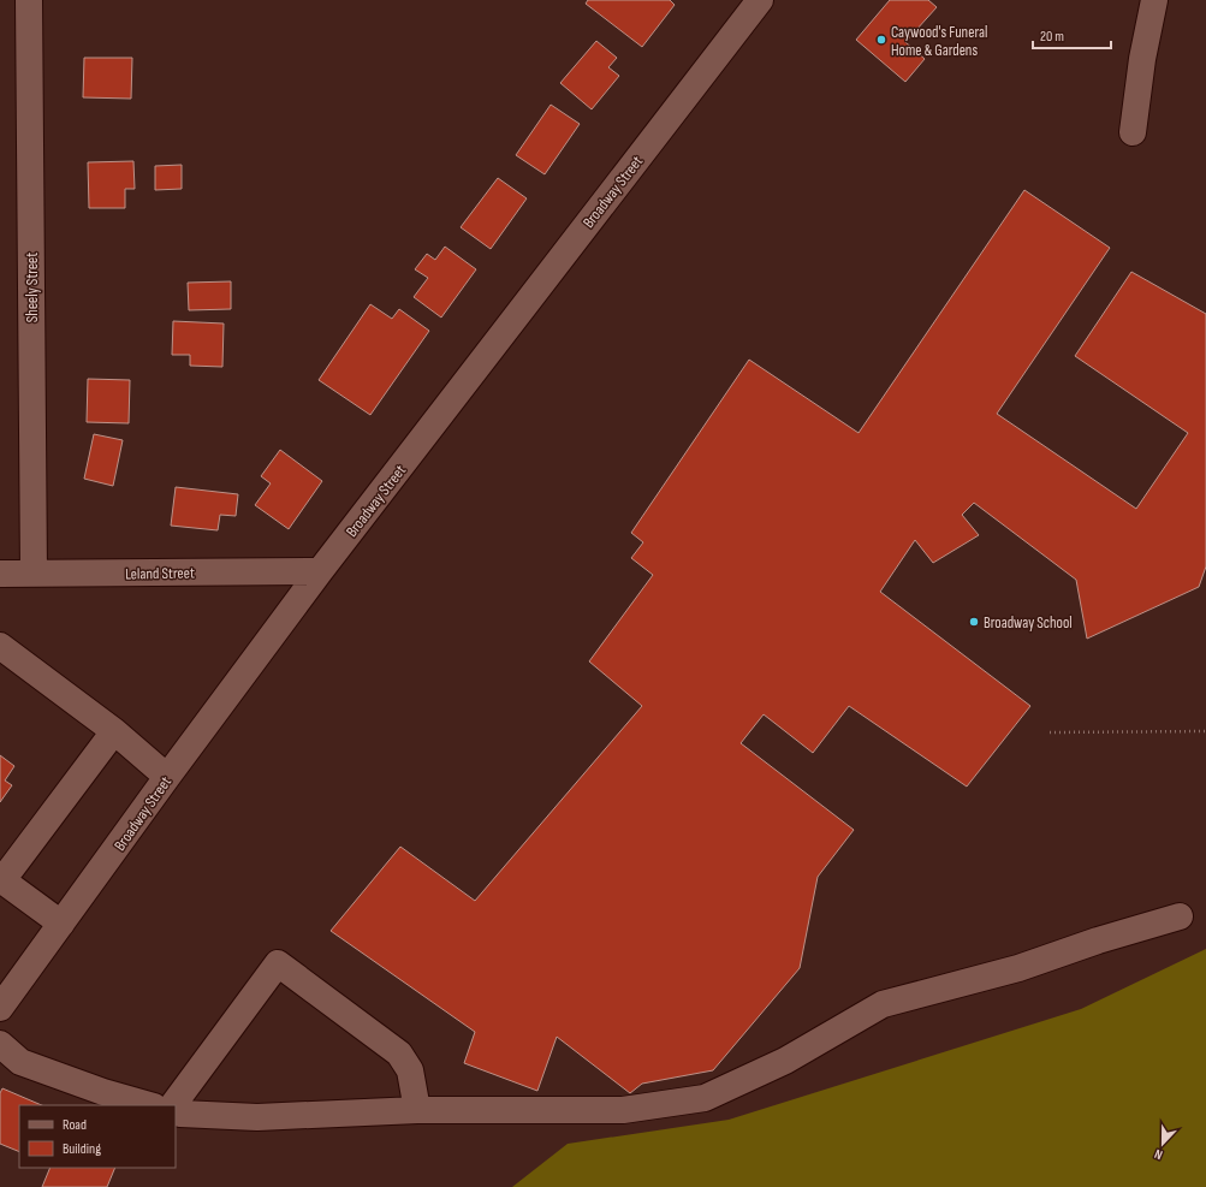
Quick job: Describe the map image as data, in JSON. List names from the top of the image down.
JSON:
{
  "streets": {
    "street": ["Broadway Street", "Sheely Street", "Leland Street"]
  },
  "crossings": [
    ["Broadway Street", "Leland Street"],
    ["Sheely Street", "Leland Street"]
  ],
  "places": ["Caywood's Funeral Home & Gardens", "Broadway School"],
  "legend": ["Road", "Building"],
  "scale_bar": "20 m",
  "north": "bottom"
}
